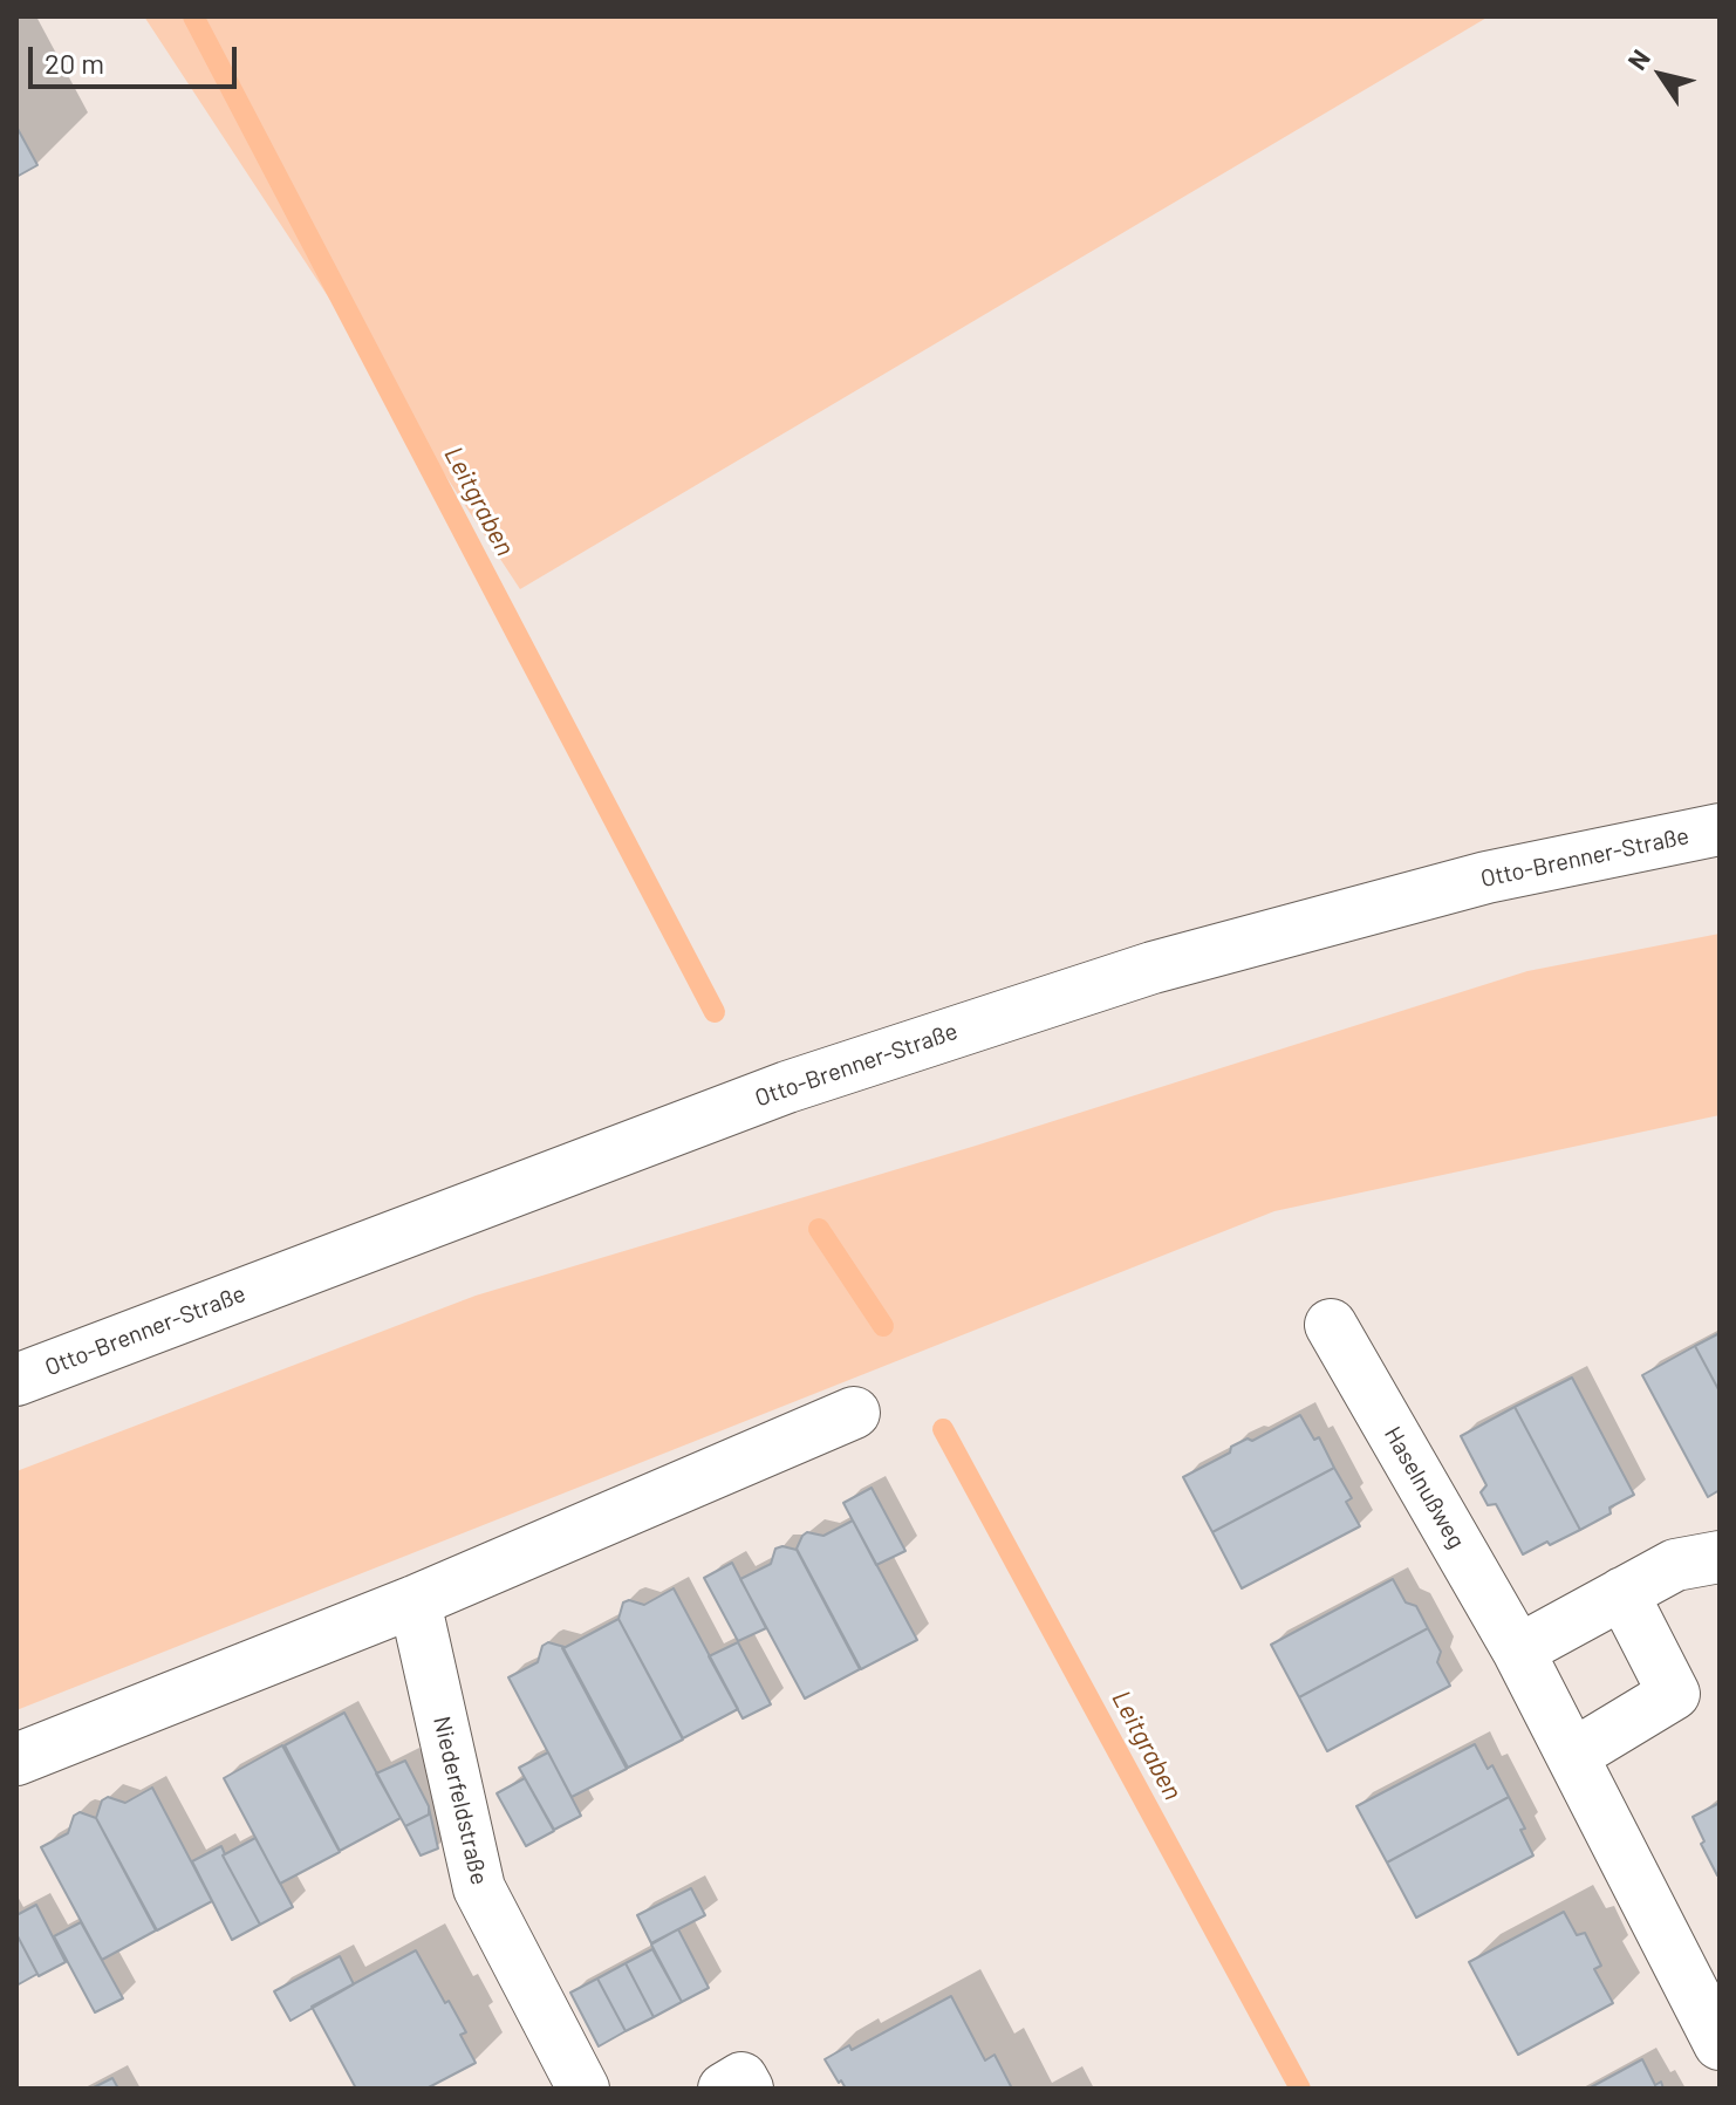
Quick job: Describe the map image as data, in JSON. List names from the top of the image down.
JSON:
{
  "streets": {
    "street": ["Otto-Brenner-Straße", "Haselnußweg", "Niederfeldstraße"]
  },
  "water": ["Leitgraben"],
  "scale_bar": "20 m",
  "north": "top left"
}
